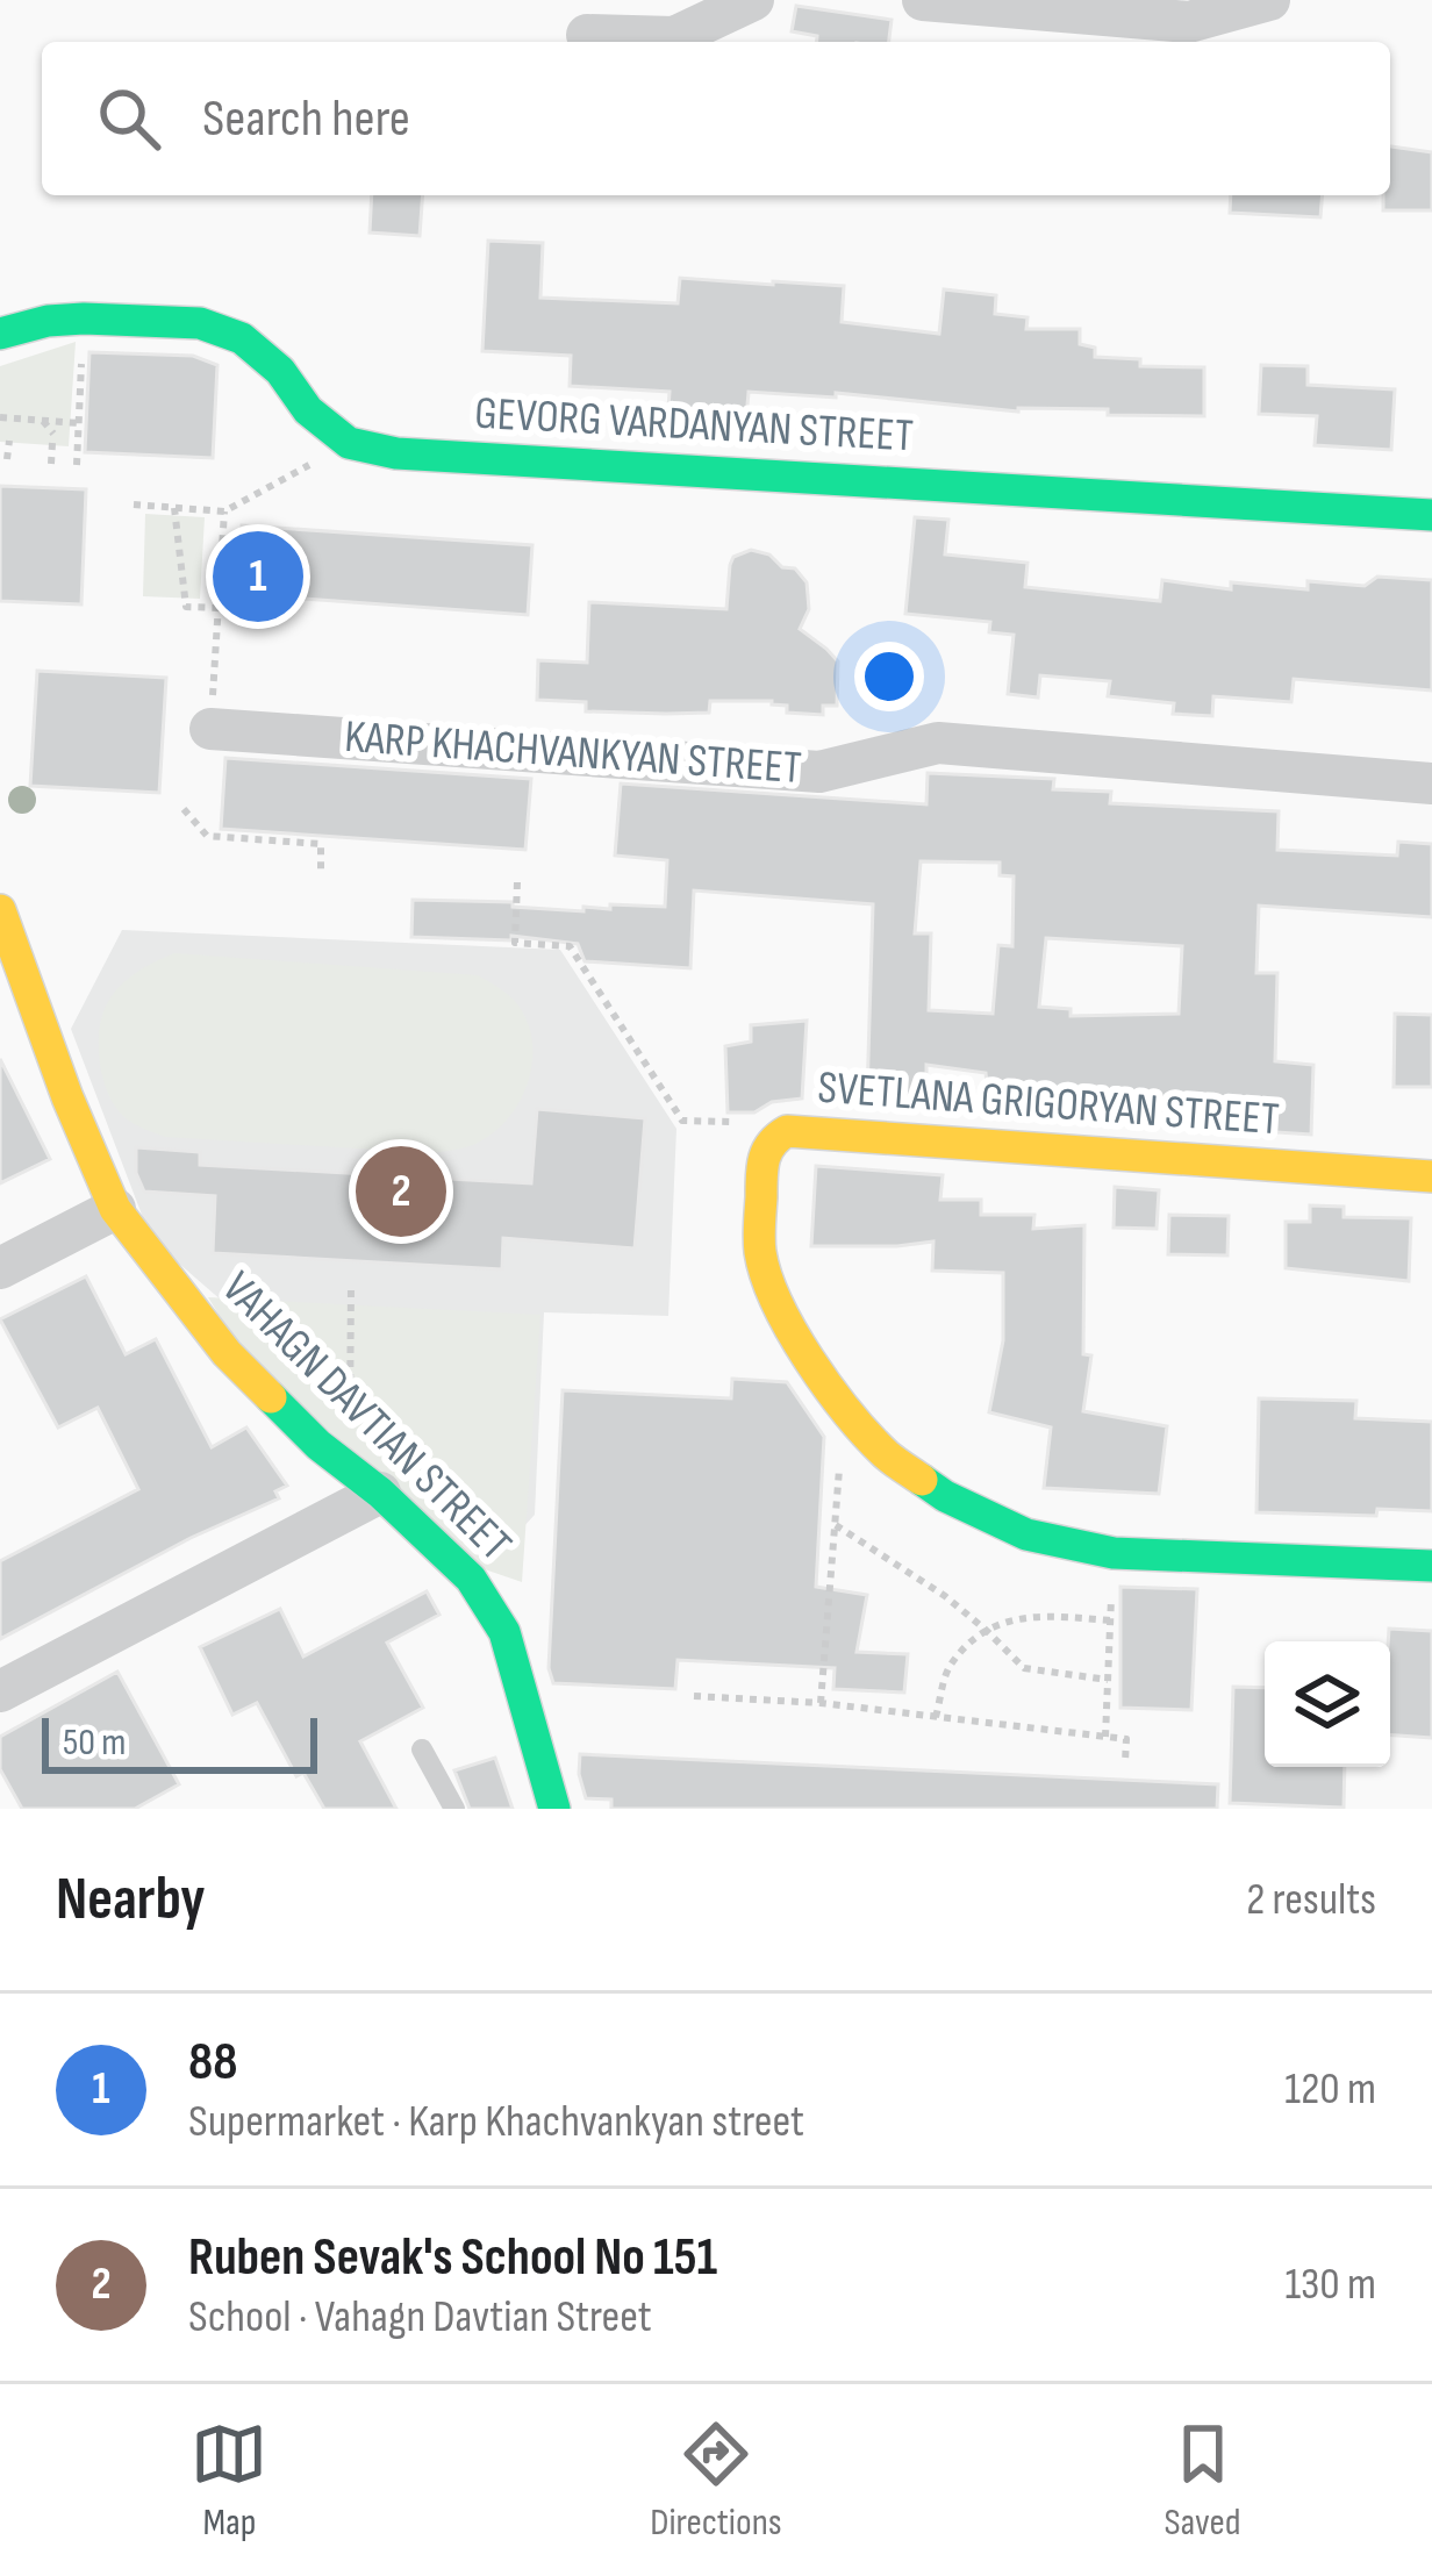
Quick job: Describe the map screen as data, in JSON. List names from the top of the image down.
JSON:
{
  "streets": {
    "street": [
      "GEVORG VARDANYAN STREET",
      "KARP KHACHVANKYAN STREET",
      "SVETLANA GRIGORYAN STREET",
      "VAHAGN DAVTIAN STREET"
    ]
  },
  "scale_bar": "50 m",
  "page": {
    "search": "Search here",
    "pins": ["1", "2"],
    "scale": "50 m",
    "heading": ["Nearby", "2 results"],
    "list": [
      {
        "mark": "1",
        "name": "88",
        "note": "Supermarket · Karp Khachvankyan street",
        "value": "120 m"
      },
      {
        "mark": "2",
        "name": "Ruben Sevak's School No 151",
        "note": "School · Vahagn Davtian Street",
        "value": "130 m"
      }
    ],
    "nav": ["Map", "Directions", "Saved"]
  }
}
